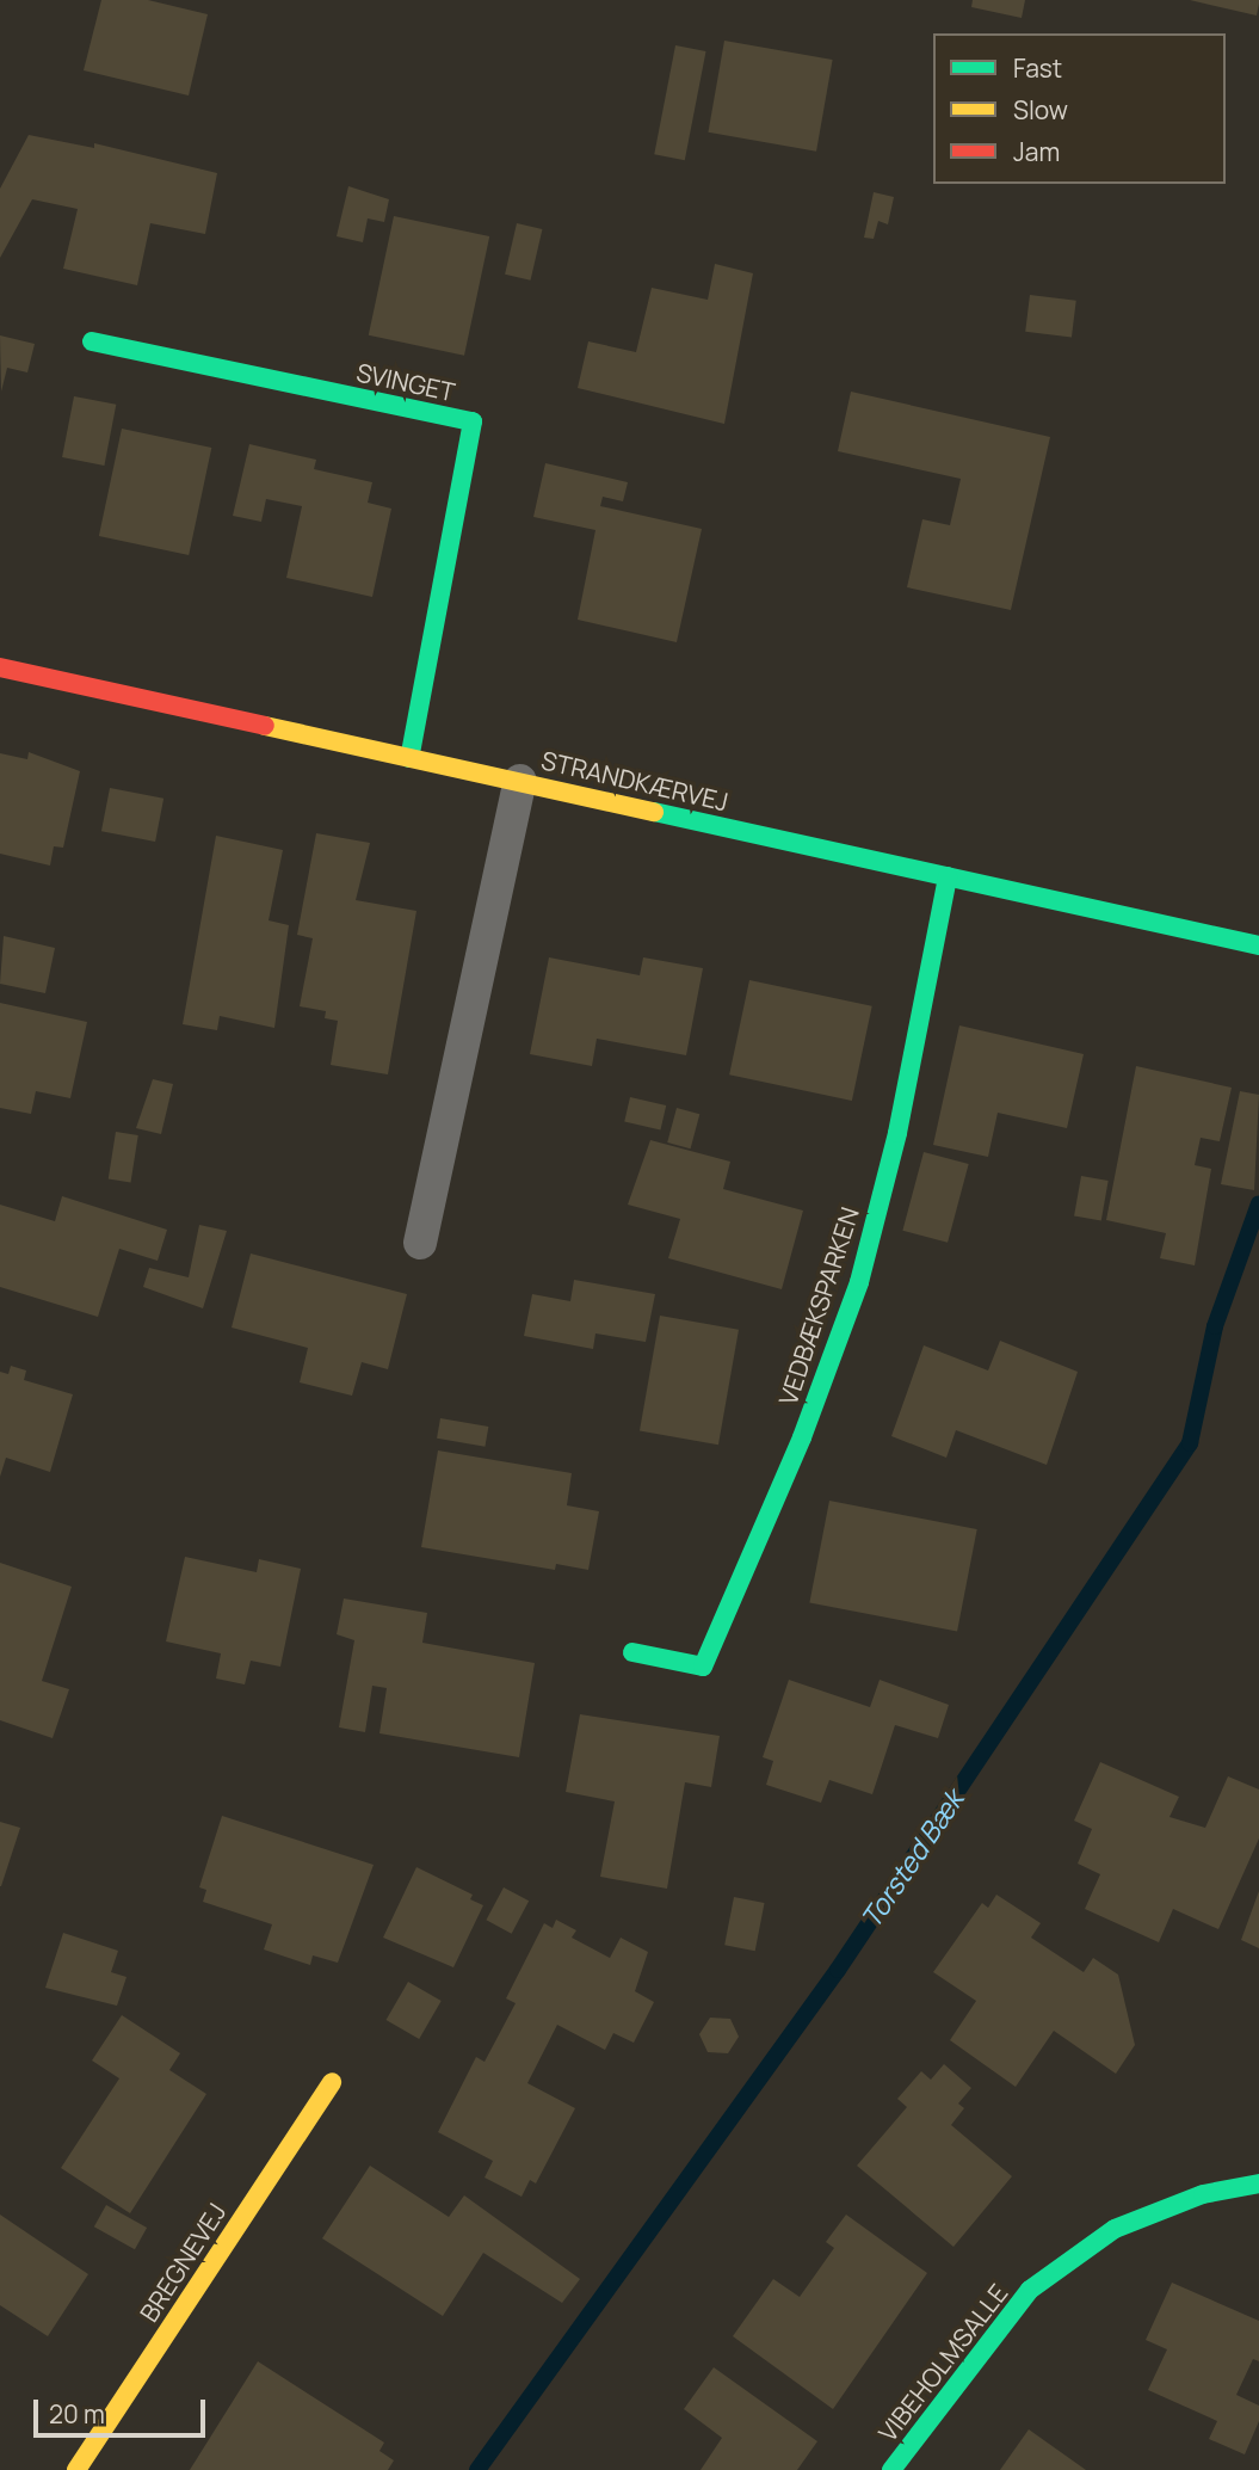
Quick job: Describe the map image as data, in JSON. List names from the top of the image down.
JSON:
{
  "streets": {
    "street": [
      "SVINGET",
      "STRANDKÆRVEJ",
      "VEDBÆKSPARKEN",
      "BREGNEVEJ",
      "VIBEHOLMSALLE"
    ]
  },
  "crossings": [
    ["SVINGET", "STRANDKÆRVEJ"],
    ["STRANDKÆRVEJ", "VEDBÆKSPARKEN"]
  ],
  "water": ["Torsted Bæk"],
  "legend": ["Fast", "Slow", "Jam"],
  "scale_bar": "20 m"
}
